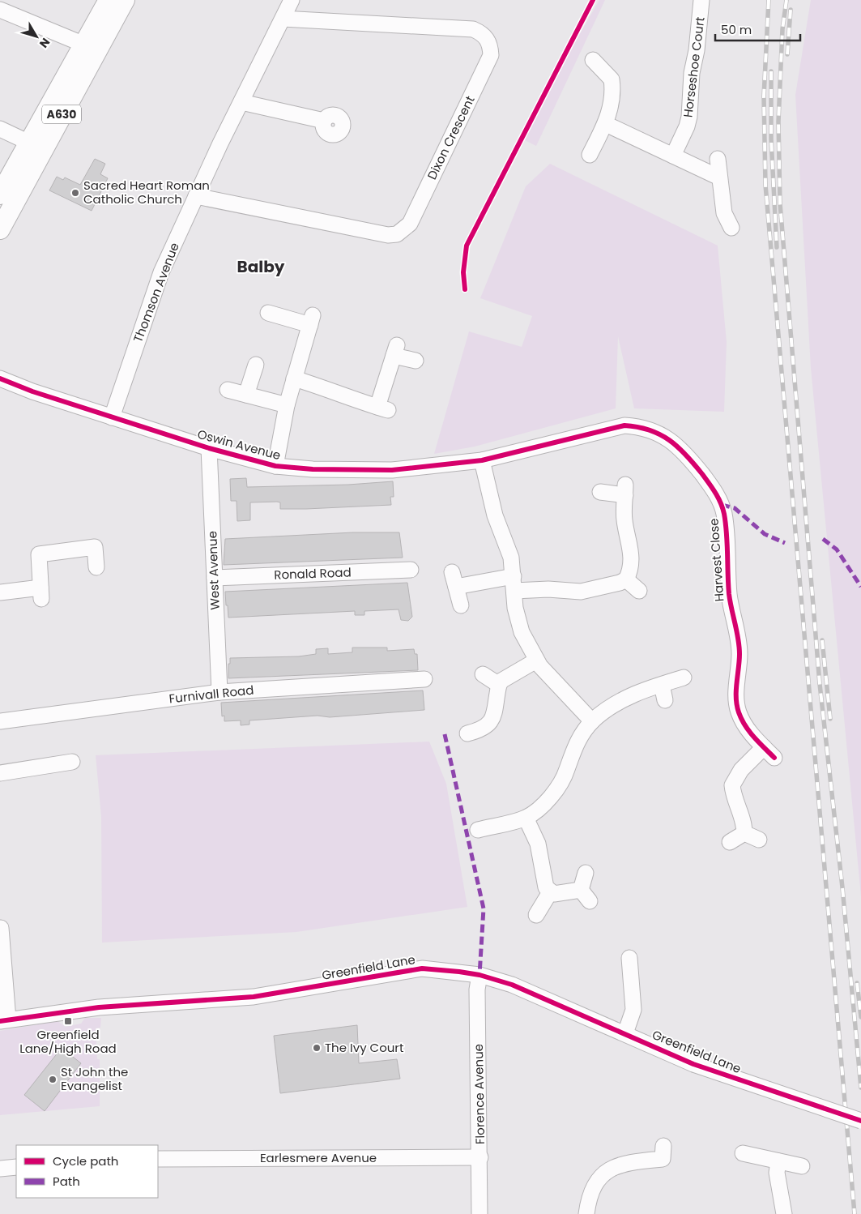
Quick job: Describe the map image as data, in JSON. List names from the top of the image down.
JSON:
{
  "streets": {
    "main road": ["A630"],
    "street": [
      "Horseshoe Court",
      "Dixon Crescent",
      "Thomson Avenue",
      "Oswin Avenue",
      "Harvest Close",
      "West Avenue",
      "Ronald Road",
      "Furnivall Road",
      "Greenfield Lane",
      "Florence Avenue",
      "Earlesmere Avenue"
    ]
  },
  "crossings": [
    ["Dixon Crescent", "Thomson Avenue"],
    ["Thomson Avenue", "Oswin Avenue"],
    ["Oswin Avenue", "Harvest Close"],
    ["Oswin Avenue", "West Avenue"],
    ["West Avenue", "Ronald Road"],
    ["West Avenue", "Furnivall Road"],
    ["Greenfield Lane", "Florence Avenue"],
    ["Florence Avenue", "Earlesmere Avenue"]
  ],
  "districts": ["Balby"],
  "places": {
    "other": ["Sacred Heart Roman Catholic Church", "The Ivy Court", "St John the Evangelist"],
    "transit": ["Greenfield Lane/High Road"]
  },
  "legend": ["Cycle path", "Path"],
  "scale_bar": "50 m",
  "north": "bottom right"
}
